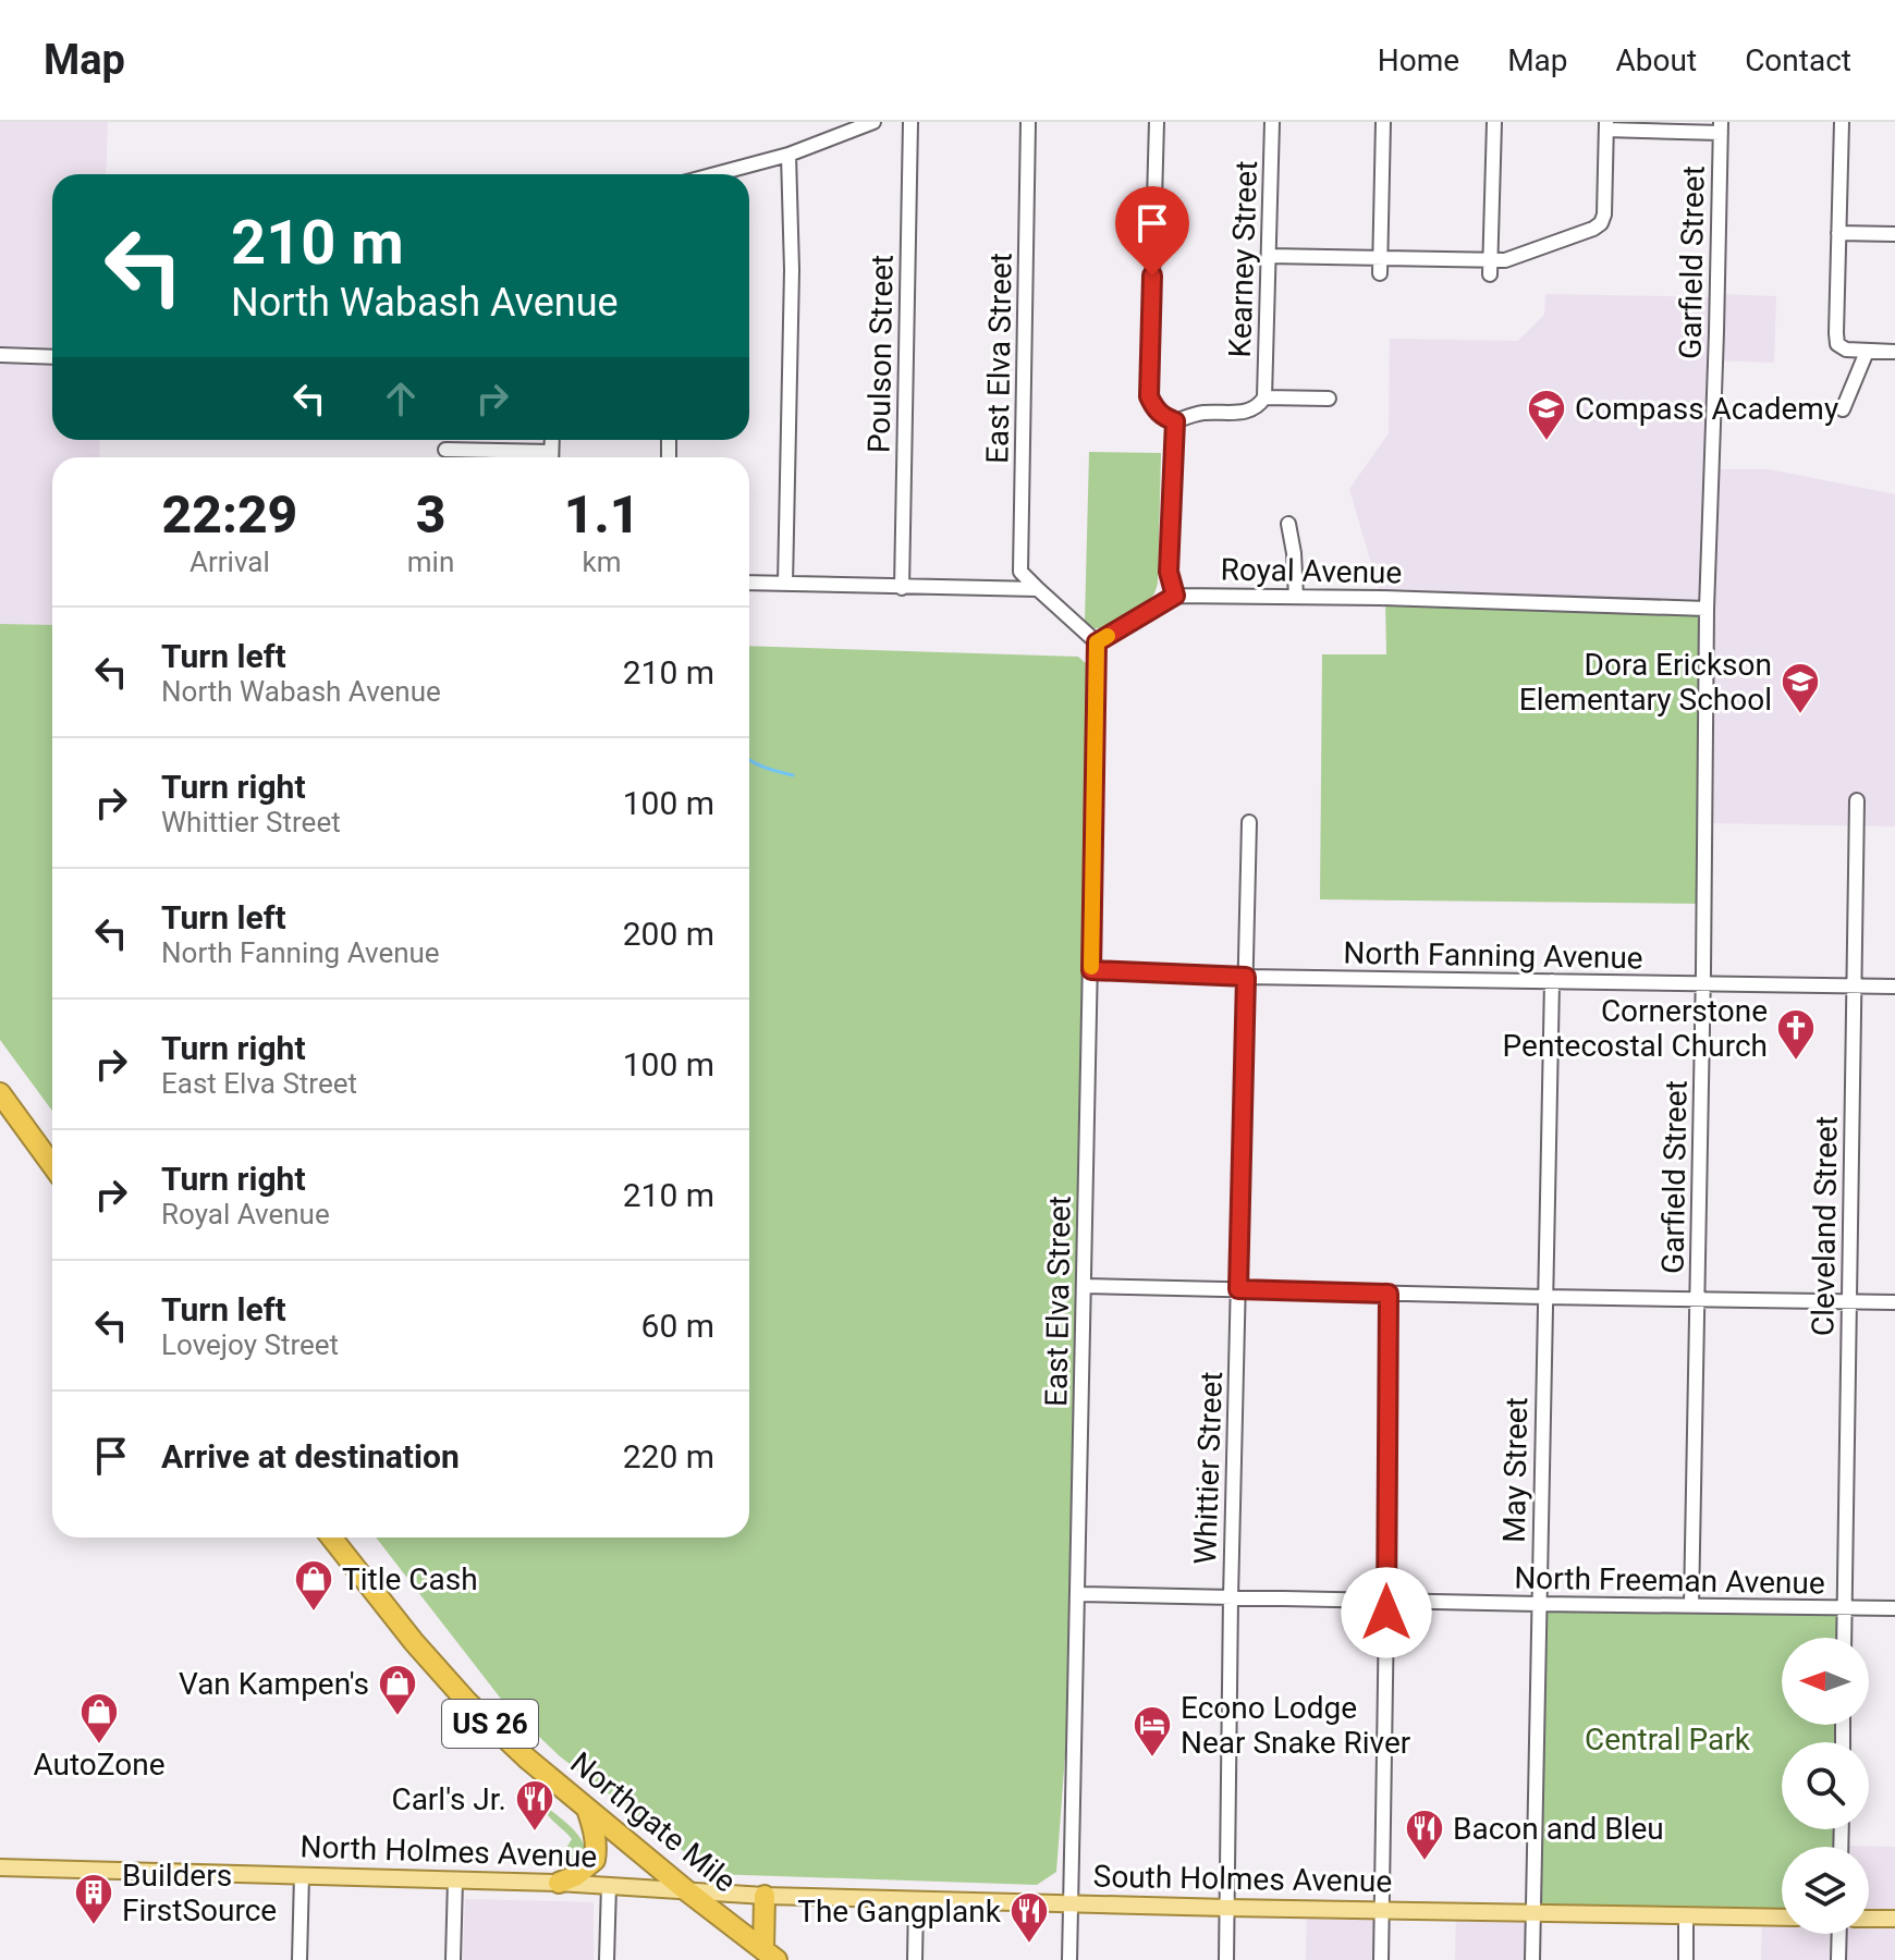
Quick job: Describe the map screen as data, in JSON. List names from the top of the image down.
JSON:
{
  "streets": {
    "highway": ["US 26", "Northgate Mile"],
    "main road": ["North Holmes Avenue", "South Holmes Avenue"],
    "street": [
      "Kearney Street",
      "Garfield Street",
      "Poulson Street",
      "East Elva Street",
      "Royal Avenue",
      "North Fanning Avenue",
      "Cleveland Street",
      "Whittier Street",
      "May Street",
      "North Freeman Avenue"
    ]
  },
  "crossings": [
    ["Garfield Street", "Royal Avenue"],
    ["Garfield Street", "North Fanning Avenue"],
    ["Garfield Street", "North Freeman Avenue"],
    ["East Elva Street", "Royal Avenue"],
    ["East Elva Street", "North Fanning Avenue"],
    ["East Elva Street", "North Freeman Avenue"],
    ["East Elva Street", "South Holmes Avenue"],
    ["North Fanning Avenue", "Cleveland Street"],
    ["North Fanning Avenue", "Whittier Street"],
    ["North Fanning Avenue", "May Street"],
    ["Cleveland Street", "North Freeman Avenue"],
    ["Whittier Street", "North Freeman Avenue"],
    ["Whittier Street", "South Holmes Avenue"],
    ["May Street", "North Freeman Avenue"],
    ["May Street", "South Holmes Avenue"],
    ["Northgate Mile", "North Holmes Avenue"],
    ["Northgate Mile", "South Holmes Avenue"],
    ["North Holmes Avenue", "South Holmes Avenue"]
  ],
  "parks": ["Central Park"],
  "places": {
    "school or university": ["Compass Academy", "Dora Erickson Elementary School"],
    "church": ["Cornerstone Pentecostal Church"],
    "shop": ["Title Cash", "Van Kampen's", "AutoZone"],
    "hotel": ["Econo Lodge Near Snake River"],
    "restaurant": ["Carl's Jr.", "Bacon and Bleu", "The Gangplank"],
    "building": ["Builders FirstSource"]
  },
  "north": "left",
  "page": {
    "header": "Map",
    "nav": [
      "Home",
      "Map",
      "About",
      "Contact"
    ],
    "turn": ["210 m", "North Wabash Avenue"],
    "eta": [
      "22:29",
      "Arrival",
      "3",
      "min",
      "1.1",
      "km"
    ],
    "list": [
      {
        "name": "Turn left",
        "note": "North Wabash Avenue",
        "value": "210 m"
      },
      {
        "name": "Turn right",
        "note": "Whittier Street",
        "value": "100 m"
      },
      {
        "name": "Turn left",
        "note": "North Fanning Avenue",
        "value": "200 m"
      },
      {
        "name": "Turn right",
        "note": "East Elva Street",
        "value": "100 m"
      },
      {
        "name": "Turn right",
        "note": "Royal Avenue",
        "value": "210 m"
      },
      {
        "name": "Turn left",
        "note": "Lovejoy Street",
        "value": "60 m"
      },
      {
        "name": "Arrive at destination",
        "value": "220 m"
      }
    ]
  }
}
